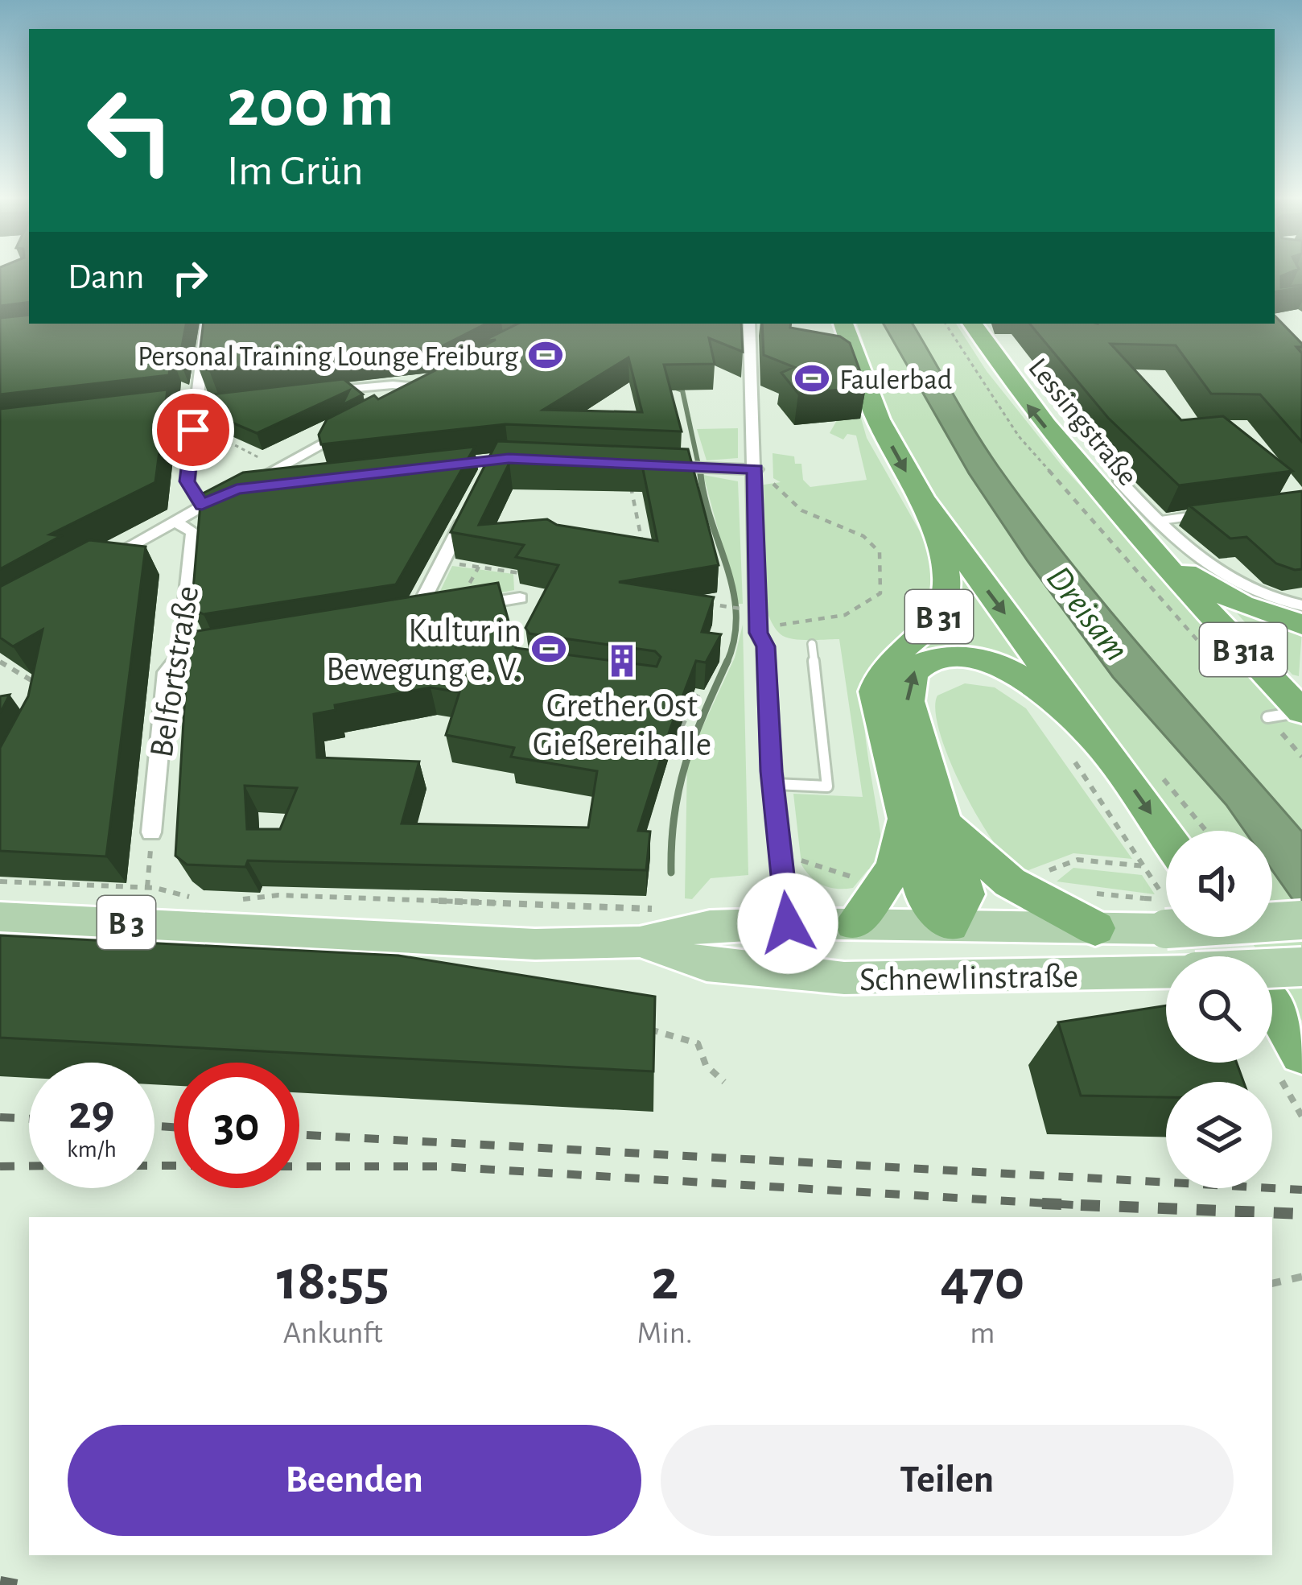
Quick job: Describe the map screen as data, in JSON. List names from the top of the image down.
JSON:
{
  "streets": {
    "highway": ["Lessingstraße", "B 31", "B 31a"],
    "main road": ["B 3", "Schnewlinstraße"],
    "street": ["Belfortstraße"]
  },
  "crossings": [
    ["Lessingstraße", "B 31a"],
    ["B 31", "Schnewlinstraße"]
  ],
  "water": ["Dreisam"],
  "places": {
    "sports": ["Personal Training Lounge Freiburg", "Faulerbad", "Kultur in Bewegung e. V."],
    "building": ["Grether Ost Gießereihalle"]
  },
  "page": {
    "turn": ["200 m", "Im Grün"],
    "then": "Dann",
    "speed": "29 km/h",
    "limit": "30",
    "eta": [
      "18:55",
      "Ankunft",
      "2",
      "Min.",
      "470",
      "m"
    ],
    "buttons": ["Beenden", "Teilen"]
  }
}
